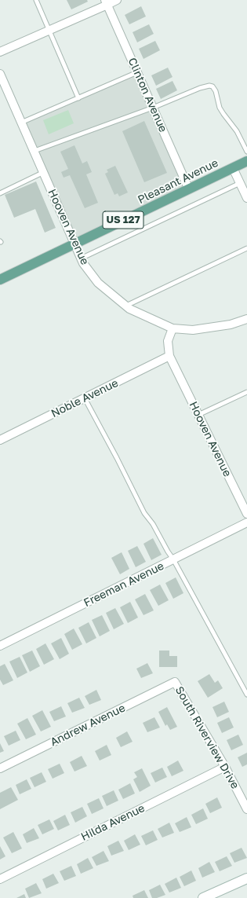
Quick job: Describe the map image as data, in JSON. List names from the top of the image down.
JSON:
{
  "streets": {
    "main road": ["Pleasant Avenue", "US 127"],
    "street": [
      "Clinton Avenue",
      "Hooven Avenue",
      "Noble Avenue",
      "Freeman Avenue",
      "Andrew Avenue",
      "South Riverview Drive",
      "Hilda Avenue"
    ]
  },
  "crossings": [
    ["Clinton Avenue", "Pleasant Avenue"],
    ["Pleasant Avenue", "Hooven Avenue"],
    ["Hooven Avenue", "Noble Avenue"],
    ["Andrew Avenue", "South Riverview Drive"],
    ["South Riverview Drive", "Hilda Avenue"]
  ]
}
